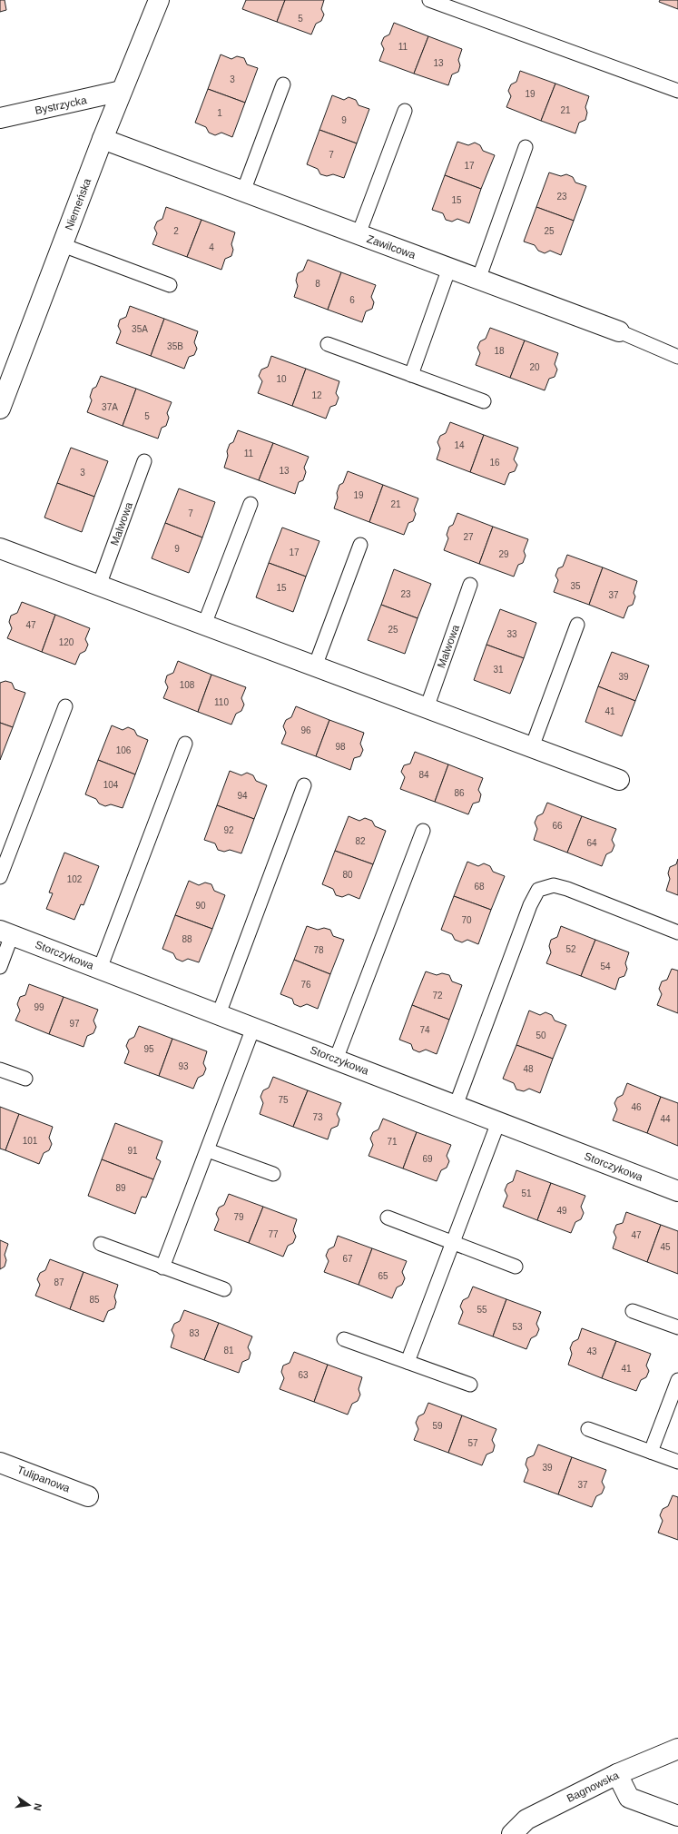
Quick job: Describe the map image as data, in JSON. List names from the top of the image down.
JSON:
{
  "streets": {
    "street": [
      "Bystrzycka",
      "Niemeńska",
      "Zawilcowa",
      "Storczykowa",
      "Tulipanowa",
      "Bagnowska"
    ],
    "lane": ["Malwowa"]
  },
  "crossings": [
    ["Bystrzycka", "Niemeńska"],
    ["Niemeńska", "Zawilcowa"]
  ],
  "house_numbers": [
    "5",
    "11",
    "13",
    "3",
    "19",
    "21",
    "1",
    "9",
    "7",
    "17",
    "23",
    "15",
    "2",
    "25",
    "4",
    "8",
    "6",
    "35A",
    "35B",
    "18",
    "20",
    "10",
    "12",
    "37A",
    "5",
    "14",
    "11",
    "16",
    "13",
    "3",
    "19",
    "21",
    "7",
    "27",
    "9",
    "17",
    "29",
    "35",
    "15",
    "23",
    "37",
    "47",
    "25",
    "33",
    "120",
    "31",
    "39",
    "108",
    "110",
    "41",
    "96",
    "98",
    "106",
    "84",
    "104",
    "86",
    "94",
    "66",
    "92",
    "82",
    "64",
    "80",
    "102",
    "68",
    "90",
    "70",
    "88",
    "52",
    "78",
    "54",
    "76",
    "72",
    "99",
    "97",
    "74",
    "50",
    "95",
    "93",
    "48",
    "75",
    "46",
    "73",
    "44",
    "101",
    "71",
    "91",
    "69",
    "89",
    "51",
    "49",
    "79",
    "77",
    "47",
    "45",
    "67",
    "65",
    "87",
    "85",
    "55",
    "53",
    "83",
    "81",
    "43",
    "41",
    "63",
    "59",
    "57",
    "39",
    "37"
  ],
  "north": "right"
}
